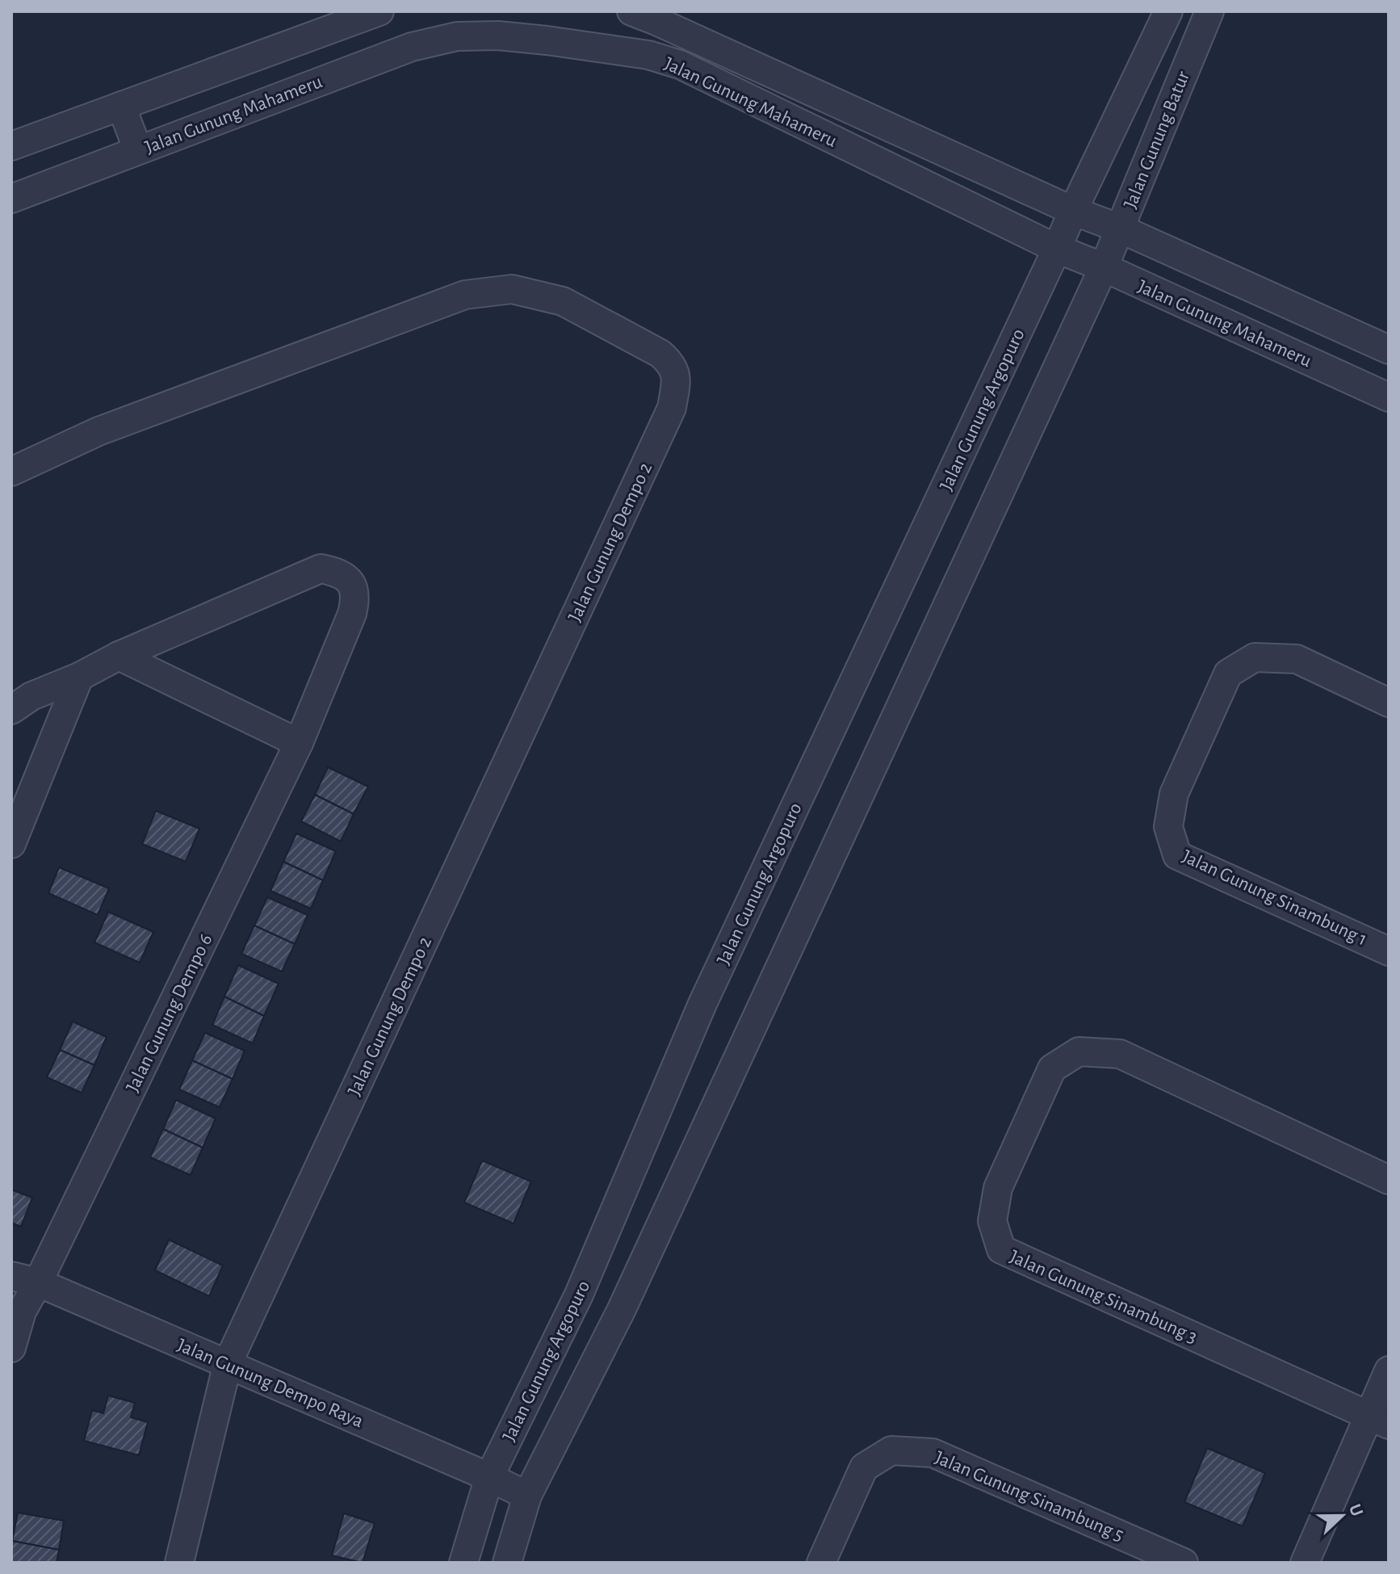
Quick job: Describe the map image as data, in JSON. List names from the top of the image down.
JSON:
{
  "streets": {
    "street": [
      "Jalan Gunung Mahameru",
      "Jalan Gunung Batur",
      "Jalan Gunung Argopuro",
      "Jalan Gunung Dempo 2",
      "Jalan Gunung Sinambung 1",
      "Jalan Gunung Dempo 6",
      "Jalan Gunung Sinambung 3",
      "Jalan Gunung Dempo Raya",
      "Jalan Gunung Sinambung 5"
    ]
  },
  "crossings": [
    ["Jalan Gunung Mahameru", "Jalan Gunung Batur"],
    ["Jalan Gunung Mahameru", "Jalan Gunung Argopuro"],
    ["Jalan Gunung Batur", "Jalan Gunung Argopuro"],
    ["Jalan Gunung Argopuro", "Jalan Gunung Dempo Raya"],
    ["Jalan Gunung Dempo 2", "Jalan Gunung Dempo Raya"],
    ["Jalan Gunung Dempo 6", "Jalan Gunung Dempo Raya"]
  ],
  "north": "right"
}
